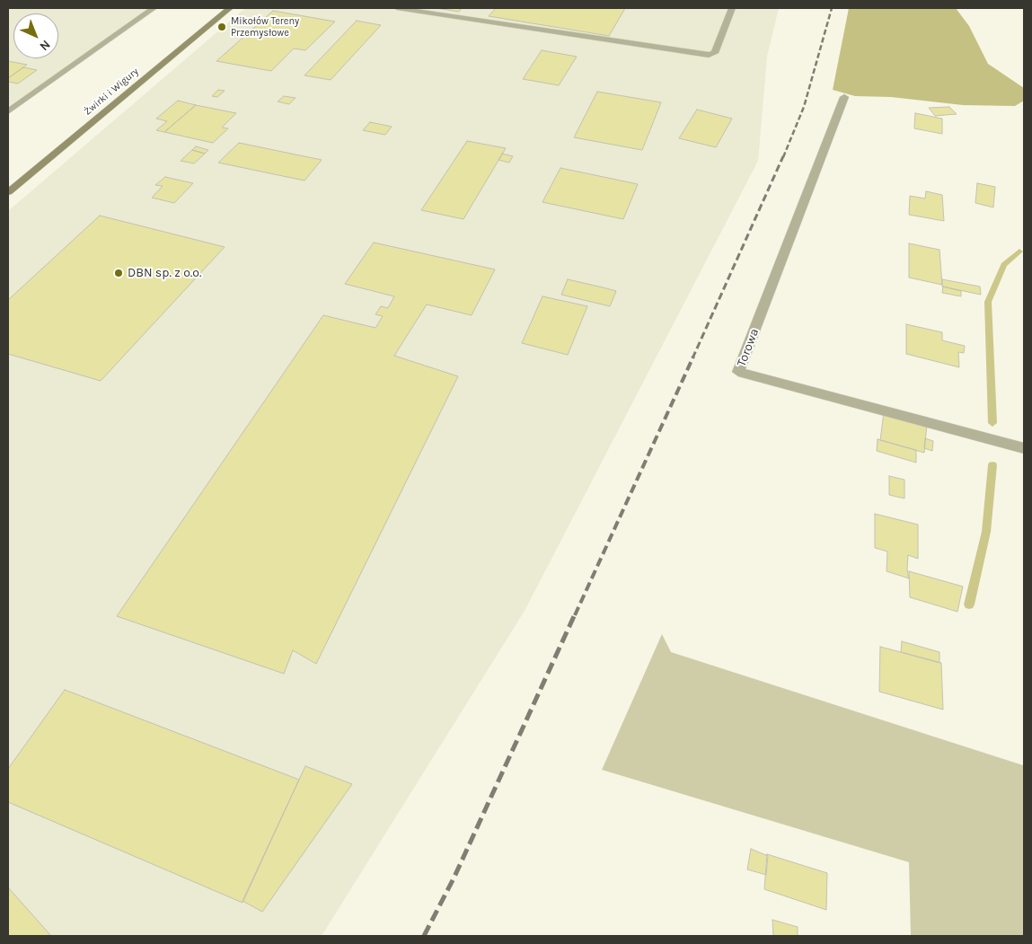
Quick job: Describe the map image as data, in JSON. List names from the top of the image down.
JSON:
{
  "streets": {
    "street": ["Żwirki i Wigury", "Torowa"]
  },
  "places": ["Mikołów Tereny Przemysłowe", "DBN sp. z o.o."],
  "north": "bottom right"
}
